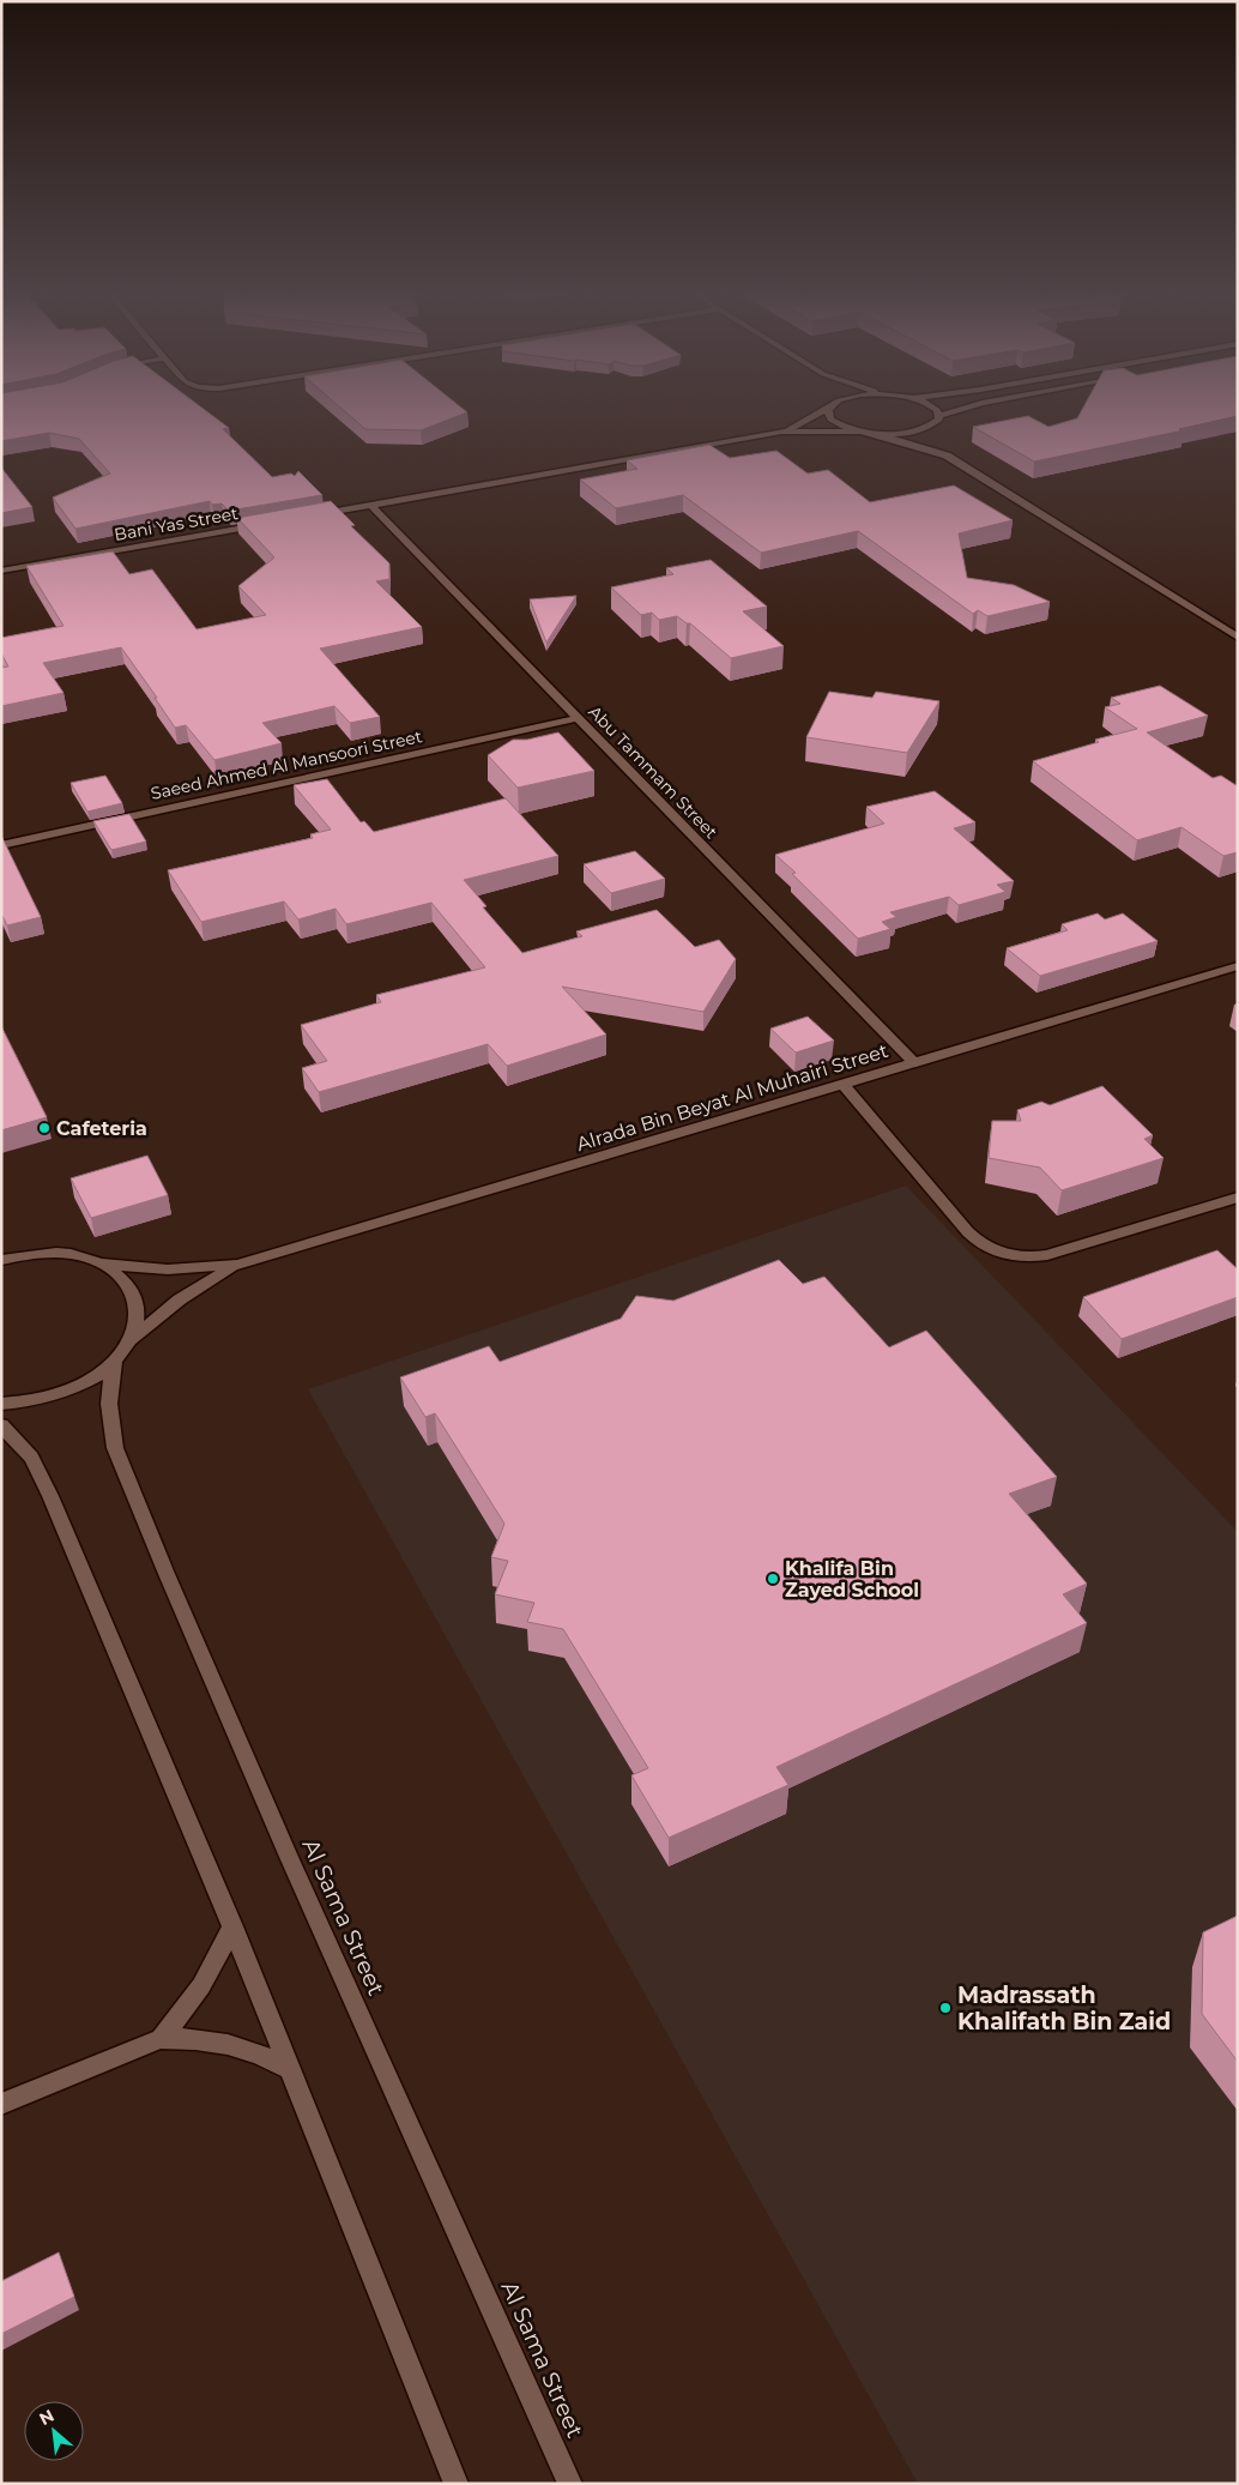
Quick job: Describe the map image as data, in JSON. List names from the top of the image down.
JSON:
{
  "streets": {
    "street": [
      "Bani Yas Street",
      "Saeed Ahmed Al Mansoori Street",
      "Abu Tammam Street",
      "Alrada Bin Beyat Al Muhairi Street",
      "Al Sama Street"
    ]
  },
  "crossings": [
    ["Saeed Ahmed Al Mansoori Street", "Abu Tammam Street"],
    ["Abu Tammam Street", "Alrada Bin Beyat Al Muhairi Street"]
  ],
  "places": ["Cafeteria", "Khalifa Bin Zayed School", "Madrassath Khalifath Bin Zaid"],
  "north": "top left"
}
